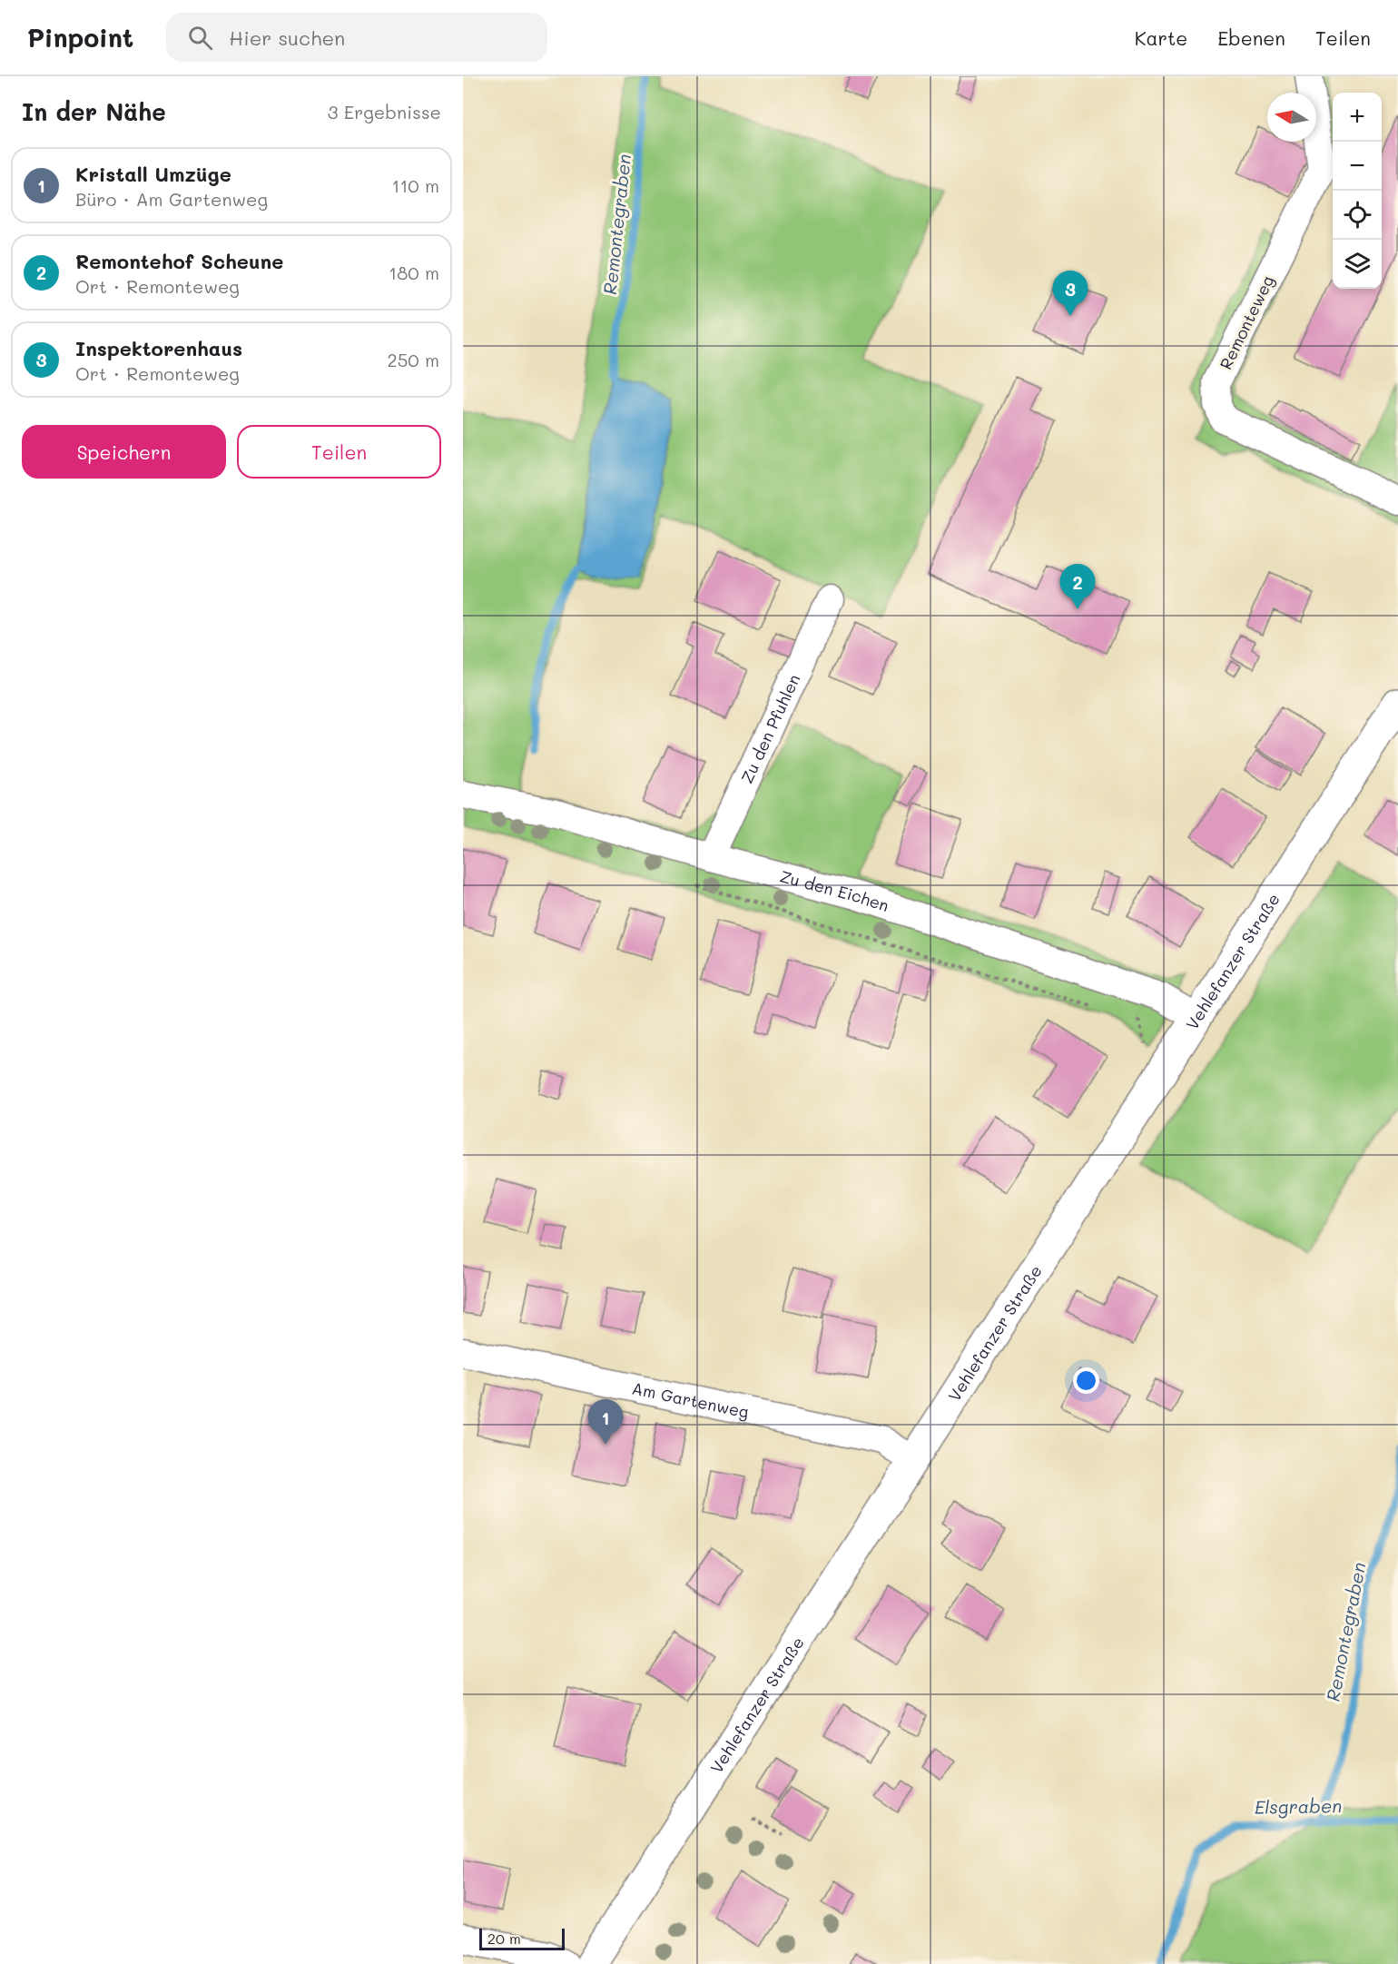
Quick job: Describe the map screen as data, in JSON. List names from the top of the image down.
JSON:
{
  "streets": {
    "street": [
      "Remonteweg",
      "Zu den Pfuhlen",
      "Zu den Eichen",
      "Vehlefanzer Straße",
      "Am Gartenweg"
    ]
  },
  "crossings": [
    ["Zu den Pfuhlen", "Zu den Eichen"],
    ["Zu den Eichen", "Vehlefanzer Straße"],
    ["Vehlefanzer Straße", "Am Gartenweg"]
  ],
  "water": ["Remontegraben", "Elsgraben"],
  "scale_bar": "20 m",
  "north": "left",
  "page": {
    "header": "Pinpoint",
    "search": "Hier suchen",
    "nav": ["Karte", "Ebenen", "Teilen"],
    "heading": ["In der Nähe", "3 Ergebnisse"],
    "map_buttons": ["+", "−"],
    "list": [
      {
        "mark": "1",
        "name": "Kristall Umzüge",
        "note": "Büro · Am Gartenweg",
        "value": "110 m"
      },
      {
        "mark": "2",
        "name": "Remontehof Scheune",
        "note": "Ort · Remonteweg",
        "value": "180 m"
      },
      {
        "mark": "3",
        "name": "Inspektorenhaus",
        "note": "Ort · Remonteweg",
        "value": "250 m"
      }
    ],
    "pins": ["3", "2", "1"],
    "buttons": ["Speichern", "Teilen"],
    "scale": "20 m"
  }
}
